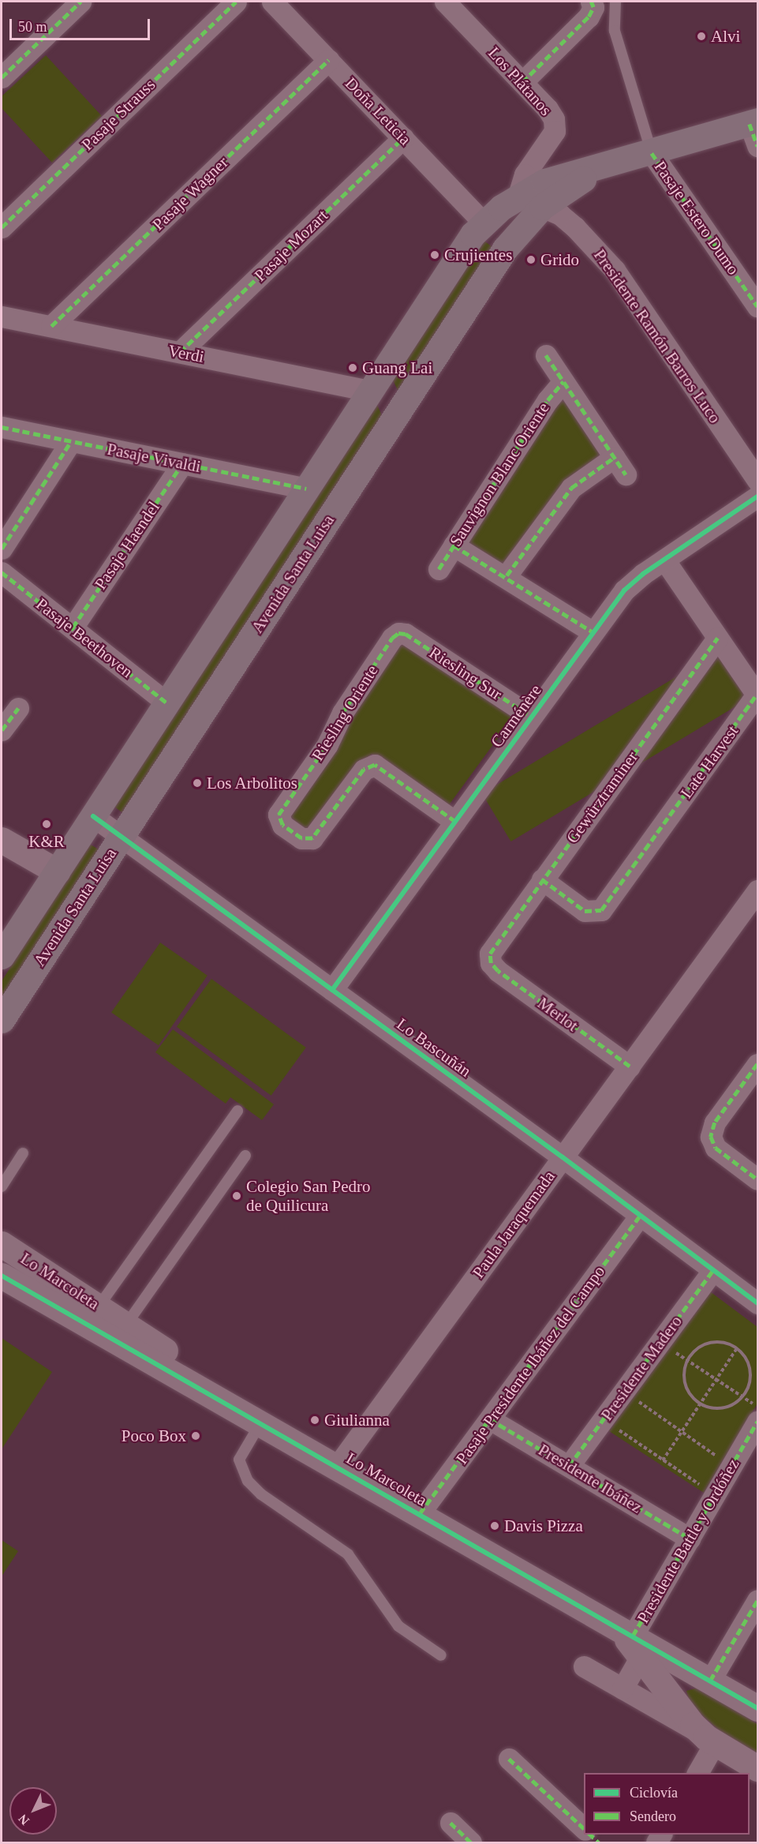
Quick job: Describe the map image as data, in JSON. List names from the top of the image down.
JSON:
{
  "streets": {
    "main road": ["Avenida Santa Luisa"],
    "street": [
      "Los Plátanos",
      "Doña Leticia",
      "Pasaje Strauss",
      "Pasaje Wagner",
      "Pasaje Estero Dumo",
      "Pasaje Mozart",
      "Presidente Ramón Barros Luco",
      "Verdi",
      "Pasaje Vivaldi",
      "Sauvignon Blanc Oriente",
      "Pasaje Haendel",
      "Pasaje Beethoven",
      "Riesling Sur",
      "Riesling Oriente",
      "Carménère",
      "Late Harvest",
      "Gewürztraminer",
      "Merlot",
      "Lo Bascuñán",
      "Paula Jaraquemada",
      "Lo Marcoleta",
      "Pasaje Presidente Ibáñez del Campo",
      "Presidente Madero",
      "Presidente Ibáñez",
      "Presidente Battle y Ordóñez"
    ]
  },
  "crossings": [
    ["Los Plátanos", "Avenida Santa Luisa"],
    ["Doña Leticia", "Pasaje Wagner"],
    ["Doña Leticia", "Pasaje Mozart"],
    ["Doña Leticia", "Avenida Santa Luisa"],
    ["Pasaje Wagner", "Verdi"],
    ["Pasaje Estero Dumo", "Avenida Santa Luisa"],
    ["Pasaje Mozart", "Verdi"],
    ["Presidente Ramón Barros Luco", "Avenida Santa Luisa"],
    ["Verdi", "Avenida Santa Luisa"],
    ["Pasaje Vivaldi", "Pasaje Haendel"],
    ["Pasaje Vivaldi", "Avenida Santa Luisa"],
    ["Pasaje Haendel", "Pasaje Beethoven"],
    ["Avenida Santa Luisa", "Pasaje Beethoven"],
    ["Avenida Santa Luisa", "Lo Bascuñán"],
    ["Riesling Sur", "Riesling Oriente"],
    ["Riesling Sur", "Carménère"],
    ["Riesling Oriente", "Carménère"],
    ["Carménère", "Late Harvest"],
    ["Carménère", "Lo Bascuñán"],
    ["Late Harvest", "Gewürztraminer"],
    ["Gewürztraminer", "Merlot"],
    ["Merlot", "Paula Jaraquemada"],
    ["Lo Bascuñán", "Paula Jaraquemada"],
    ["Lo Bascuñán", "Pasaje Presidente Ibáñez del Campo"],
    ["Lo Bascuñán", "Presidente Madero"],
    ["Paula Jaraquemada", "Lo Marcoleta"],
    ["Lo Marcoleta", "Pasaje Presidente Ibáñez del Campo"],
    ["Lo Marcoleta", "Presidente Battle y Ordóñez"],
    ["Pasaje Presidente Ibáñez del Campo", "Presidente Ibáñez"],
    ["Presidente Madero", "Presidente Ibáñez"],
    ["Presidente Ibáñez", "Presidente Battle y Ordóñez"]
  ],
  "places": [
    "Alvi",
    "Crujientes",
    "Grido",
    "Guang Lai",
    "Los Arbolitos",
    "K&R",
    "Colegio San Pedro de Quilicura",
    "Giulianna",
    "Poco Box",
    "Davis Pizza"
  ],
  "legend": ["Ciclovía", "Sendero"],
  "scale_bar": "50 m",
  "north": "bottom left"
}
